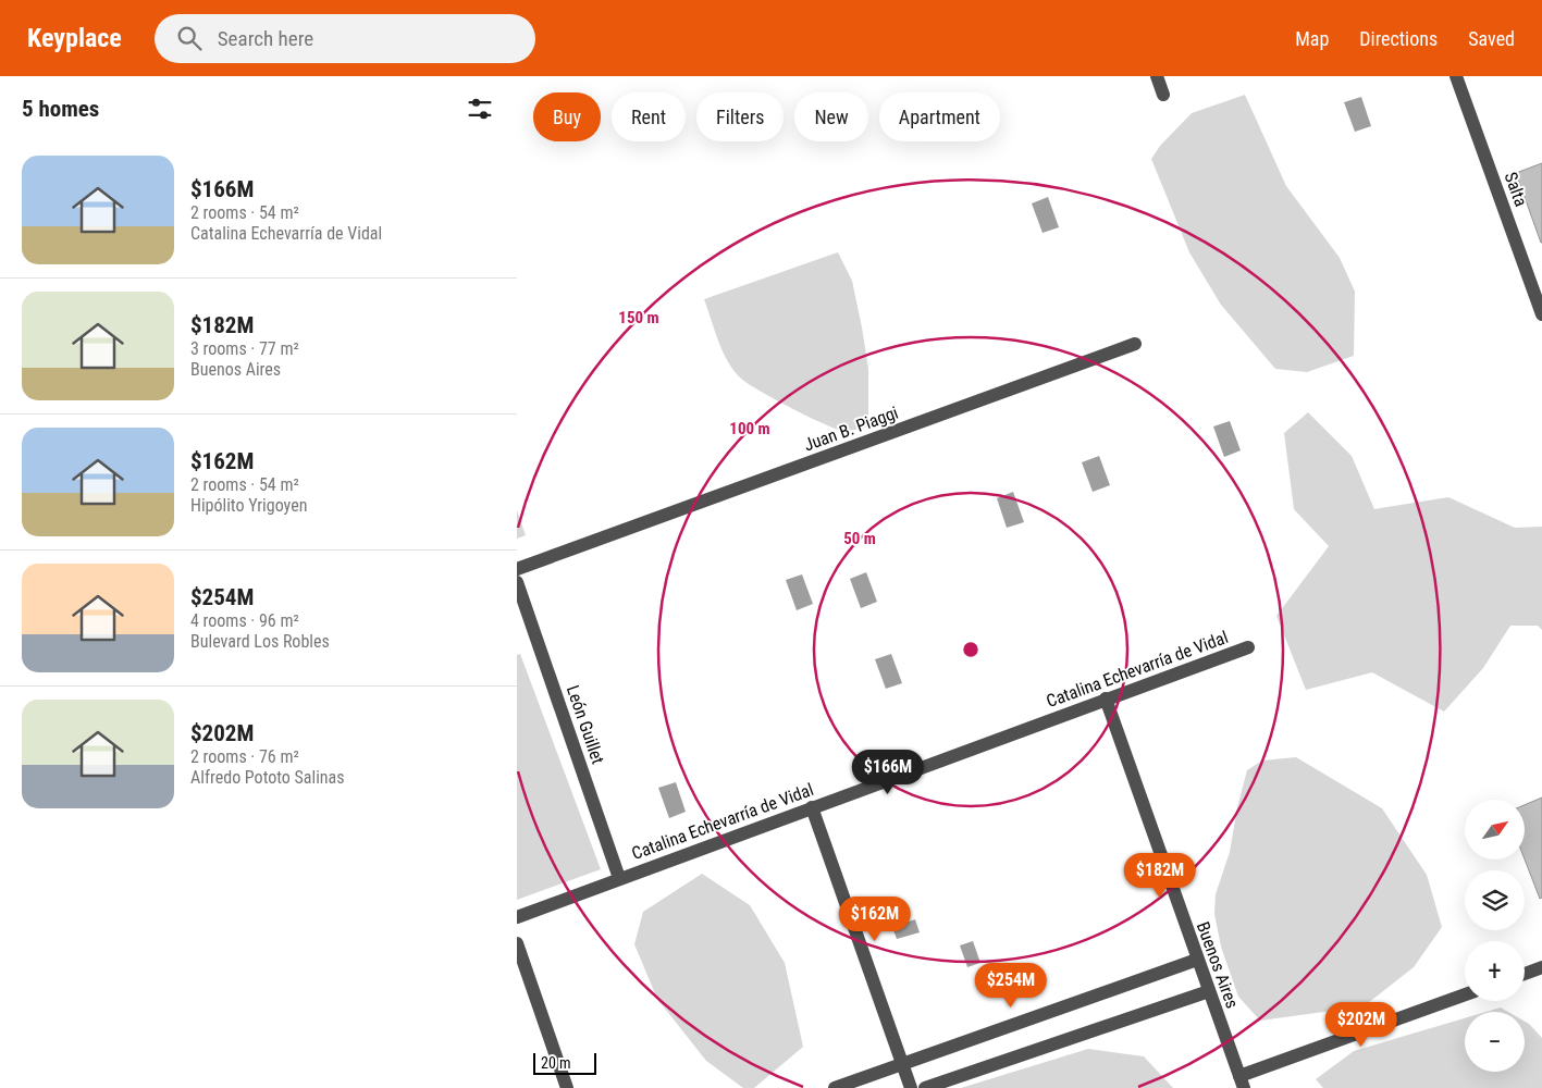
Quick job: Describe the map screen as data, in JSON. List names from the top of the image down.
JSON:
{
  "streets": {
    "street": [
      "Salta",
      "Juan B. Piaggi",
      "Catalina Echevarría de Vidal",
      "León Guillet",
      "Buenos Aires"
    ]
  },
  "crossings": [
    ["Catalina Echevarría de Vidal", "León Guillet"],
    ["Catalina Echevarría de Vidal", "Buenos Aires"]
  ],
  "scale_bar": "20 m",
  "north": "top right",
  "page": {
    "header": "Keyplace",
    "search": "Search here",
    "nav": ["Map", "Directions", "Saved"],
    "heading": "5 homes",
    "chip": [
      "Buy",
      "Rent",
      "Filters",
      "New",
      "Apartment"
    ],
    "list": [
      {
        "name": "$166M",
        "note": "2 rooms · 54 m² · Catalina Echevarría de Vidal"
      },
      {
        "name": "$182M",
        "note": "3 rooms · 77 m² · Buenos Aires"
      },
      {
        "name": "$162M",
        "note": "2 rooms · 54 m² · Hipólito Yrigoyen"
      },
      {
        "name": "$254M",
        "note": "4 rooms · 96 m² · Bulevard Los Robles"
      },
      {
        "name": "$202M",
        "note": "2 rooms · 76 m² · Alfredo Pototo Salinas"
      }
    ],
    "price": [
      "$166M",
      "$182M",
      "$162M",
      "$254M",
      "$202M"
    ],
    "map_buttons": ["+", "−"],
    "scale": "20 m"
  },
  "rings": ["150 m", "100 m", "50 m"]
}
